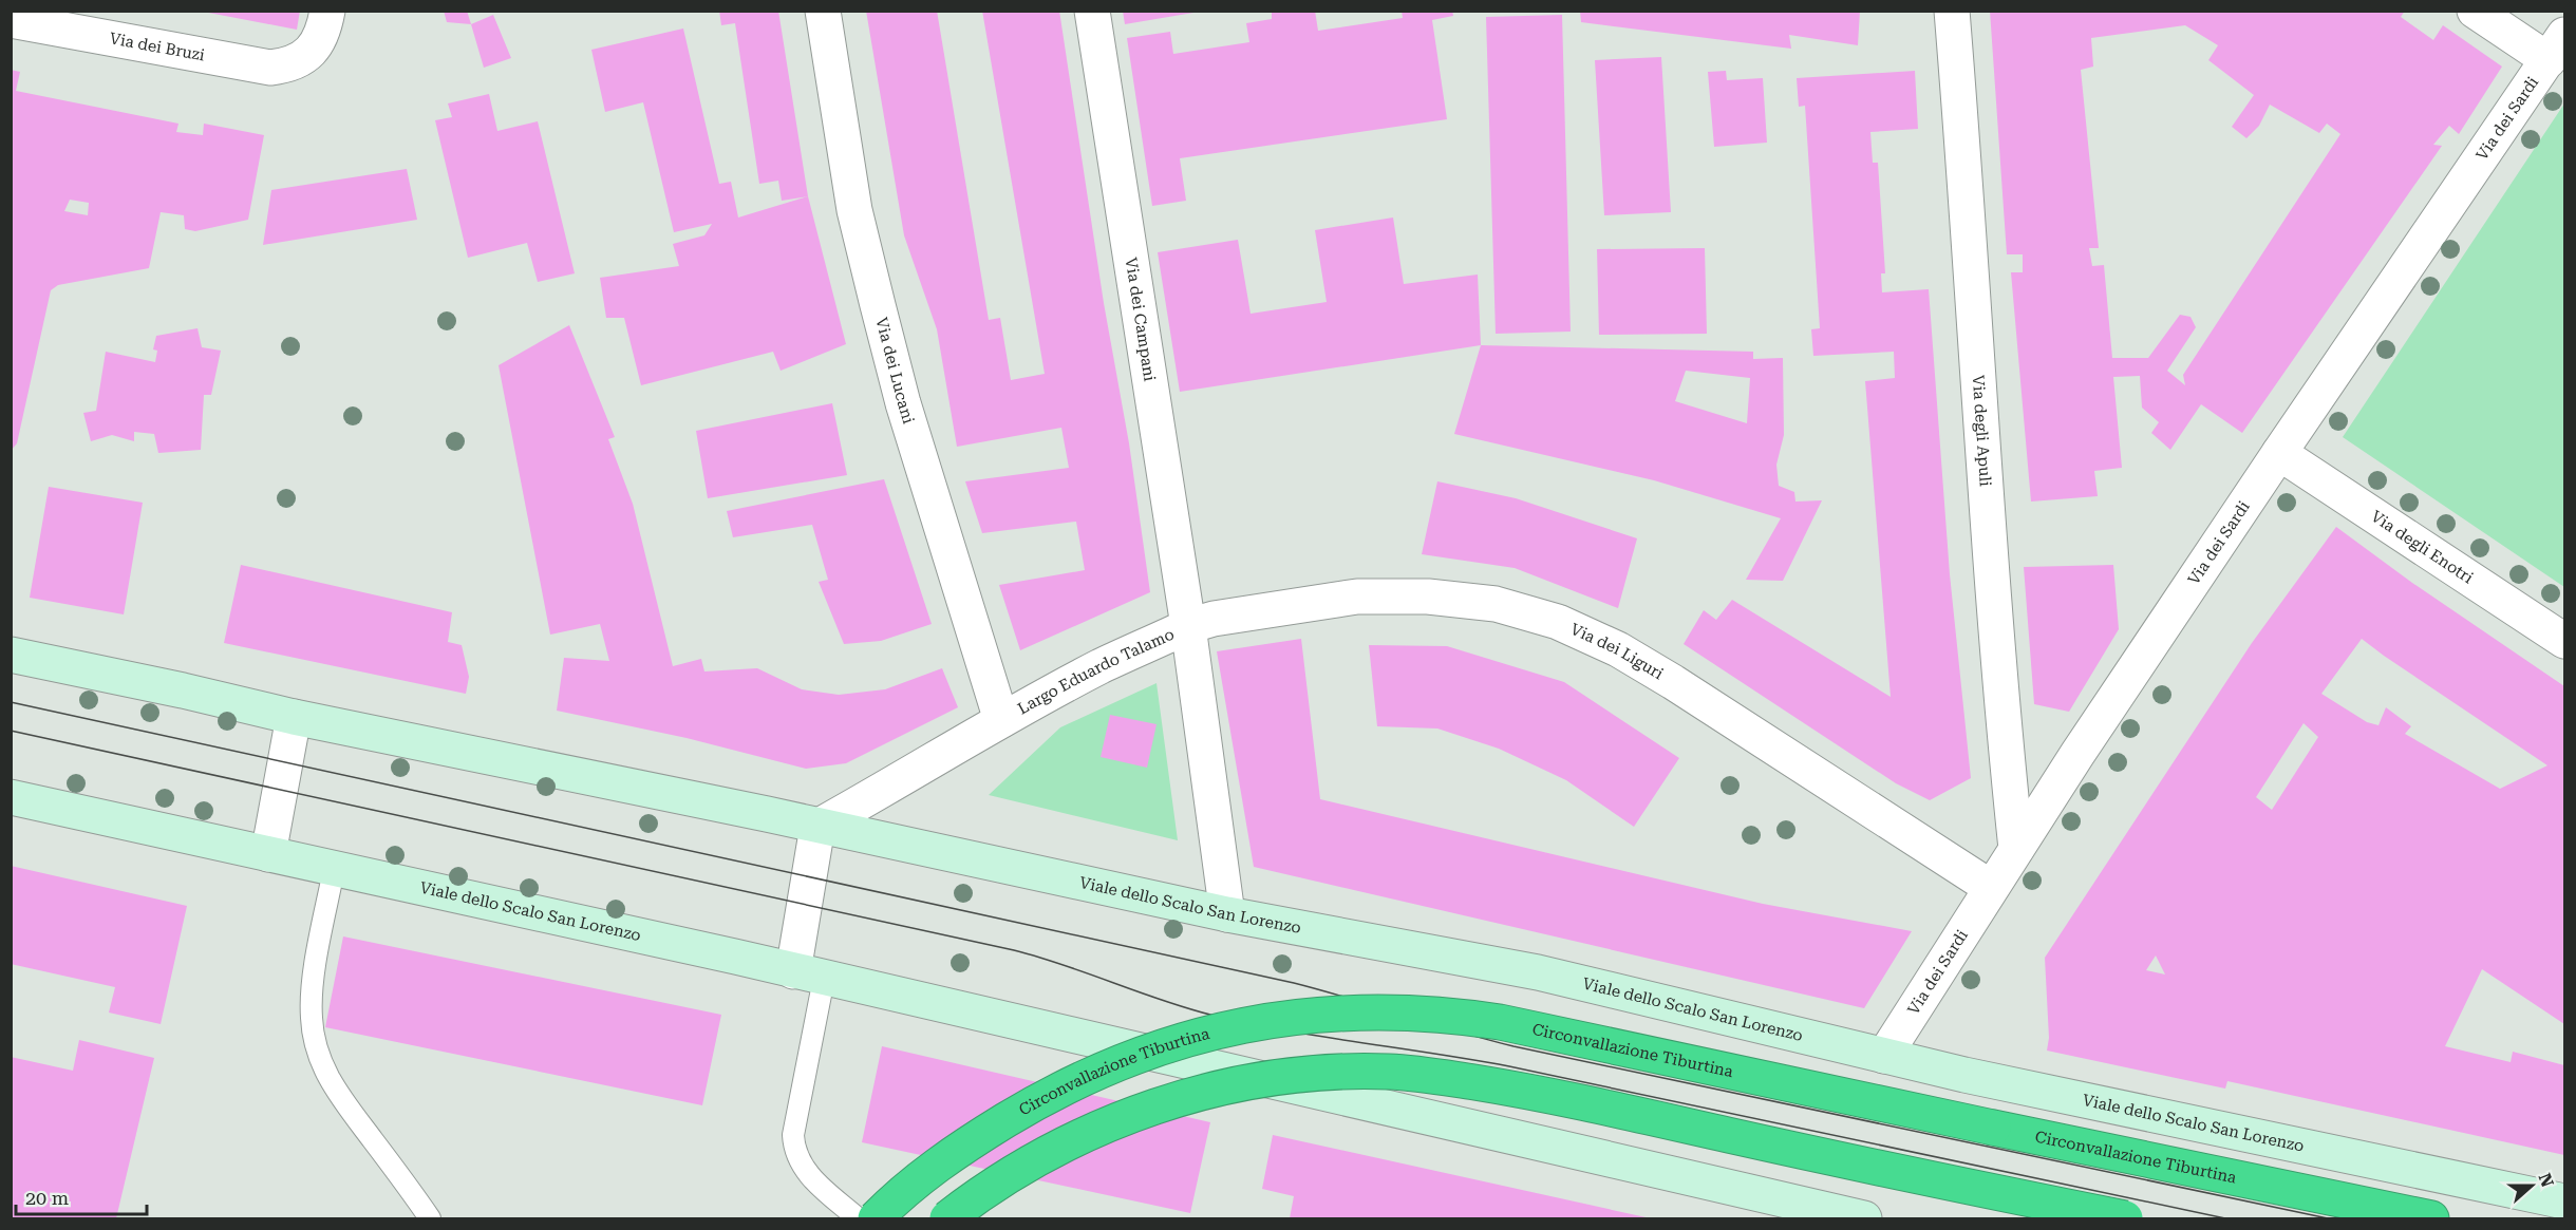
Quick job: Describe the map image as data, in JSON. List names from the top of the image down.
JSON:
{
  "streets": {
    "highway": ["Circonvallazione Tiburtina"],
    "main road": ["Viale dello Scalo San Lorenzo"],
    "street": [
      "Via dei Bruzi",
      "Via dei Sardi",
      "Via dei Campani",
      "Via dei Lucani",
      "Via degli Apuli",
      "Via degli Enotri",
      "Via dei Liguri",
      "Largo Eduardo Talamo"
    ]
  },
  "crossings": [
    ["Via dei Sardi", "Via degli Apuli"],
    ["Via dei Sardi", "Via degli Enotri"],
    ["Via dei Sardi", "Via dei Liguri"],
    ["Via dei Sardi", "Viale dello Scalo San Lorenzo"],
    ["Via dei Campani", "Via dei Liguri"],
    ["Via dei Campani", "Largo Eduardo Talamo"],
    ["Via dei Lucani", "Largo Eduardo Talamo"],
    ["Via dei Liguri", "Largo Eduardo Talamo"],
    ["Largo Eduardo Talamo", "Viale dello Scalo San Lorenzo"]
  ],
  "scale_bar": "20 m",
  "north": "right"
}
